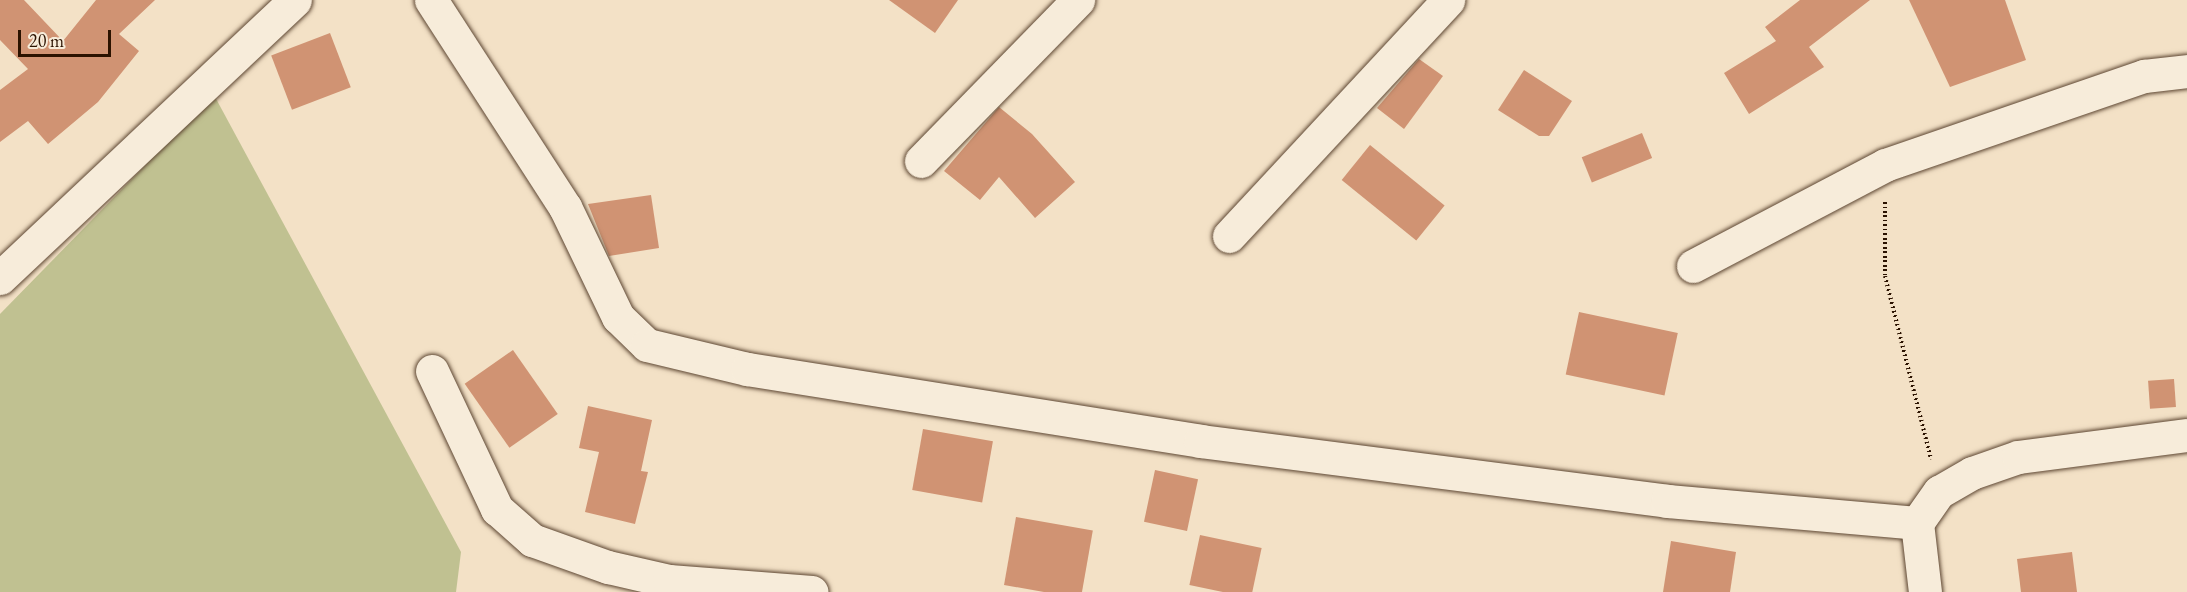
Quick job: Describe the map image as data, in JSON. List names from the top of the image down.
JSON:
{
  "scale_bar": "20 m"
}
